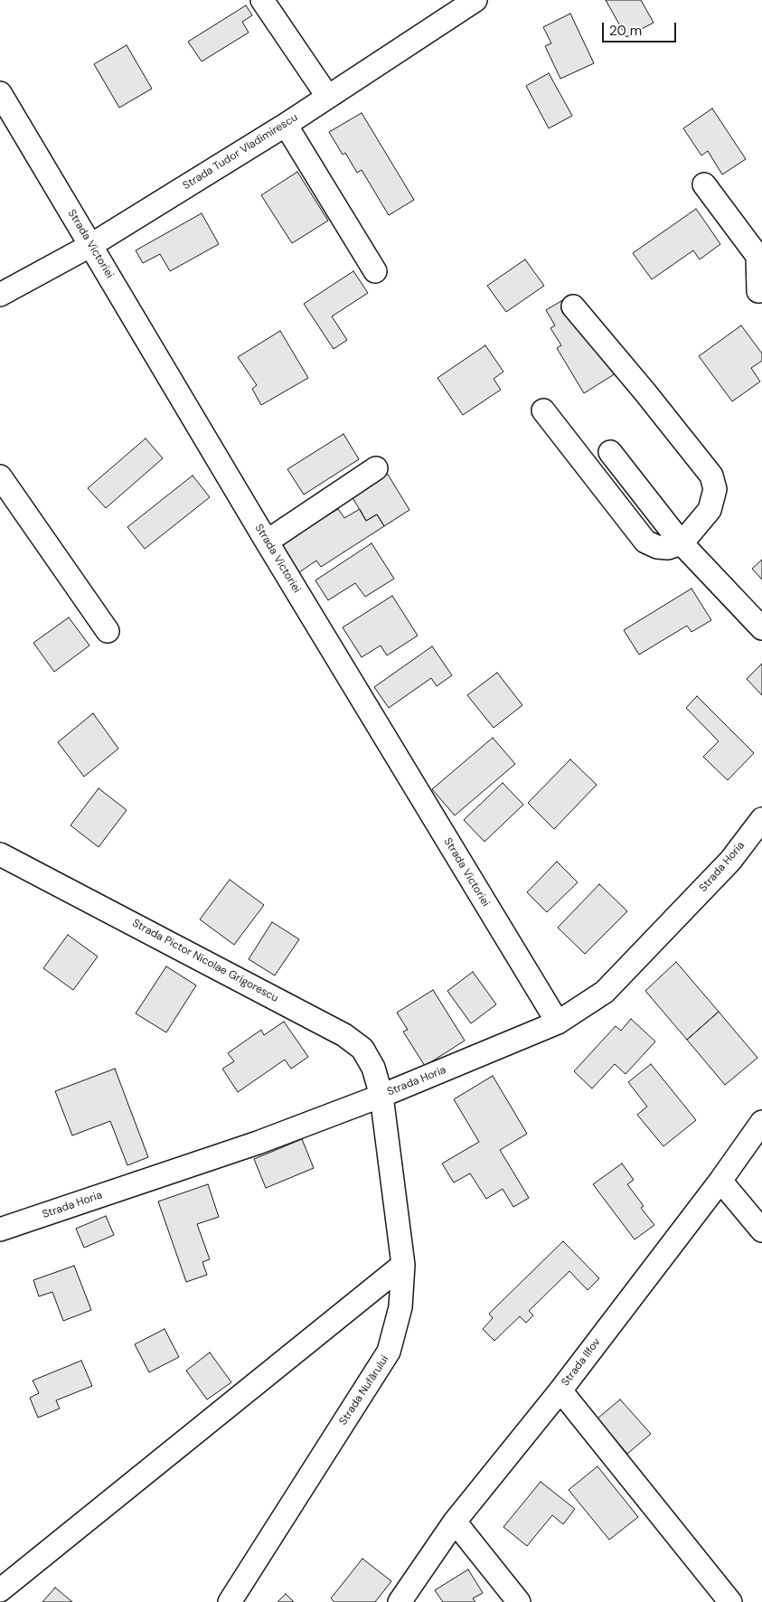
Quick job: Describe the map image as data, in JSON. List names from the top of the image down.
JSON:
{
  "streets": {
    "street": [
      "Strada Tudor Vladimirescu",
      "Strada Victoriei",
      "Strada Horia",
      "Strada Pictor Nicolae Grigorescu",
      "Strada Ilfov",
      "Strada Nufărului"
    ]
  },
  "crossings": [
    ["Strada Tudor Vladimirescu", "Strada Victoriei"],
    ["Strada Victoriei", "Strada Horia"],
    ["Strada Horia", "Strada Pictor Nicolae Grigorescu"],
    ["Strada Horia", "Strada Nufărului"],
    ["Strada Pictor Nicolae Grigorescu", "Strada Nufărului"]
  ],
  "scale_bar": "20 m"
}
